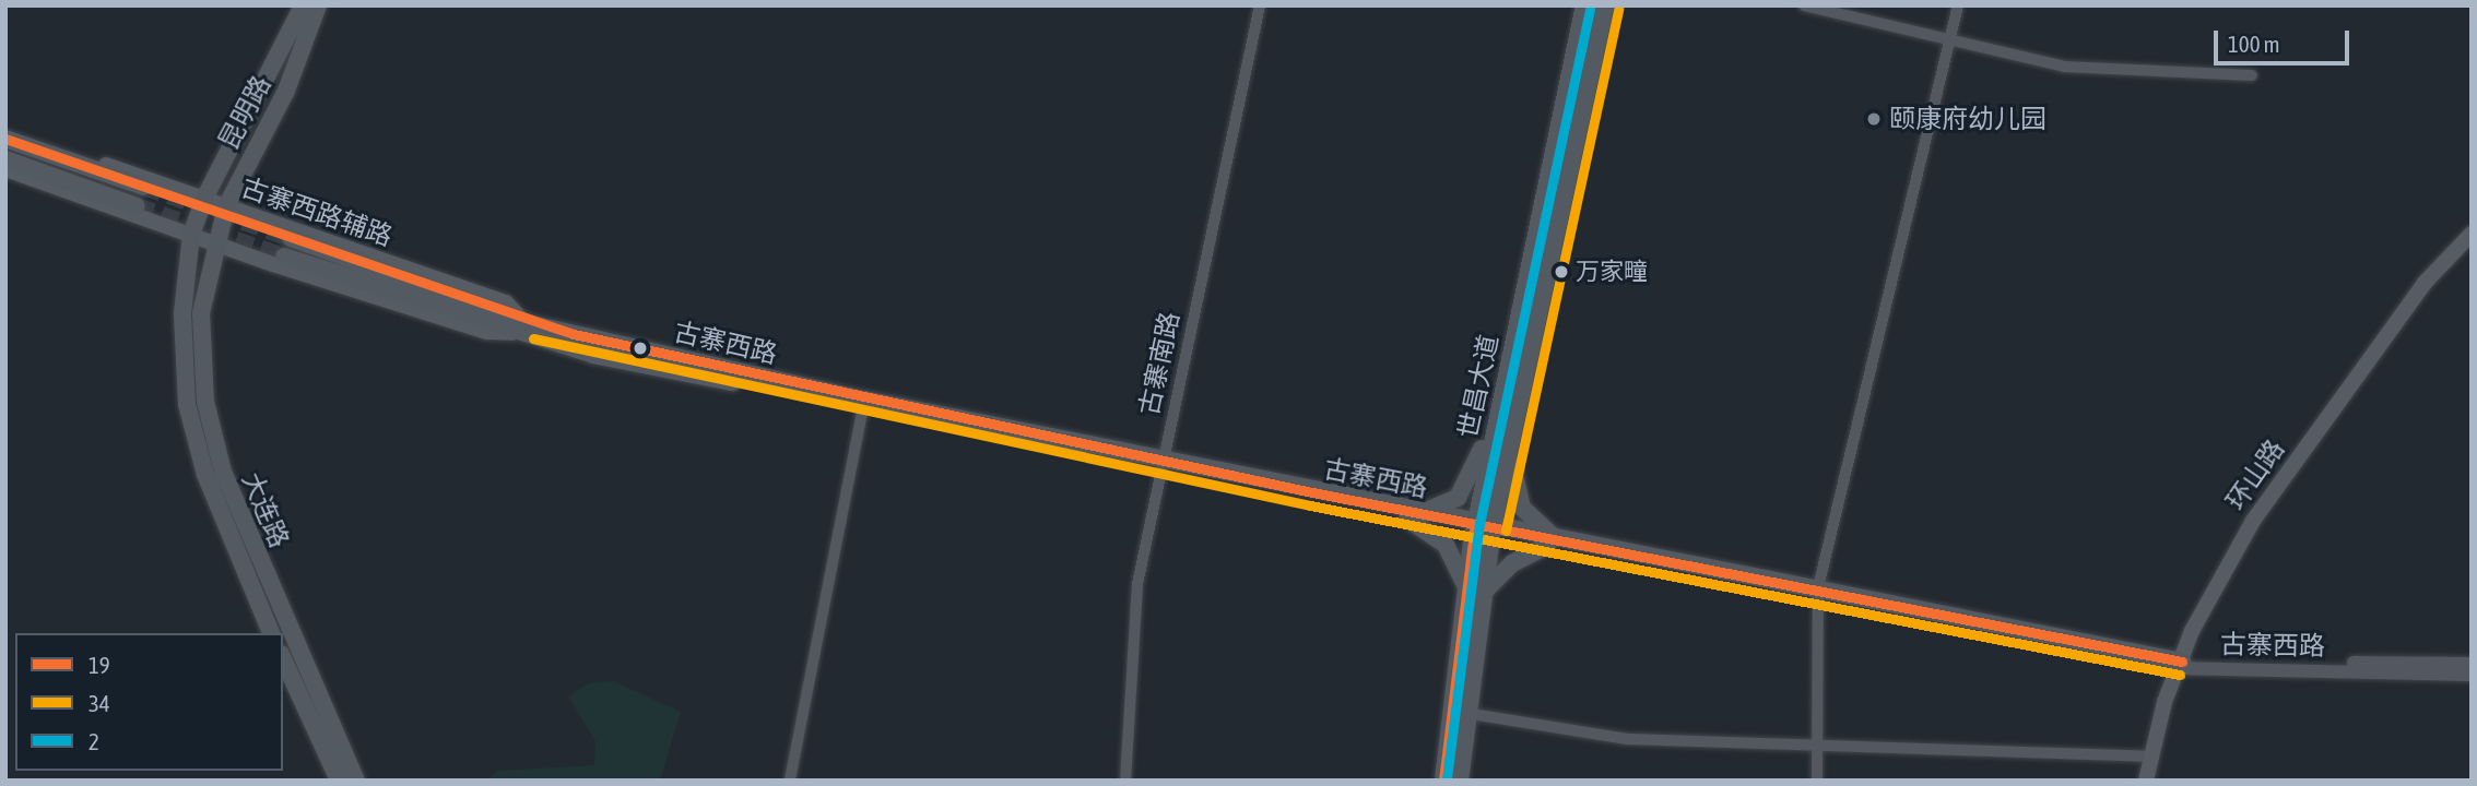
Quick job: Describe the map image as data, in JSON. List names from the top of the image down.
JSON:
{
  "streets": {
    "main road": [
      "昆明路",
      "古寨西路辅路",
      "古寨西路",
      "世昌大道",
      "环山路",
      "大连路"
    ],
    "street": ["古寨南路"]
  },
  "crossings": [
    ["昆明路", "古寨西路辅路"],
    ["昆明路", "大连路"],
    ["古寨西路辅路", "古寨西路"],
    ["古寨西路", "古寨南路"],
    ["古寨西路", "世昌大道"],
    ["古寨西路", "环山路"]
  ],
  "places": ["颐康府幼儿园", "万家疃"],
  "lines": ["transit line 2", "transit line 34", "transit line 19"],
  "legend": ["19", "34", "2"],
  "scale_bar": "100 m"
}
